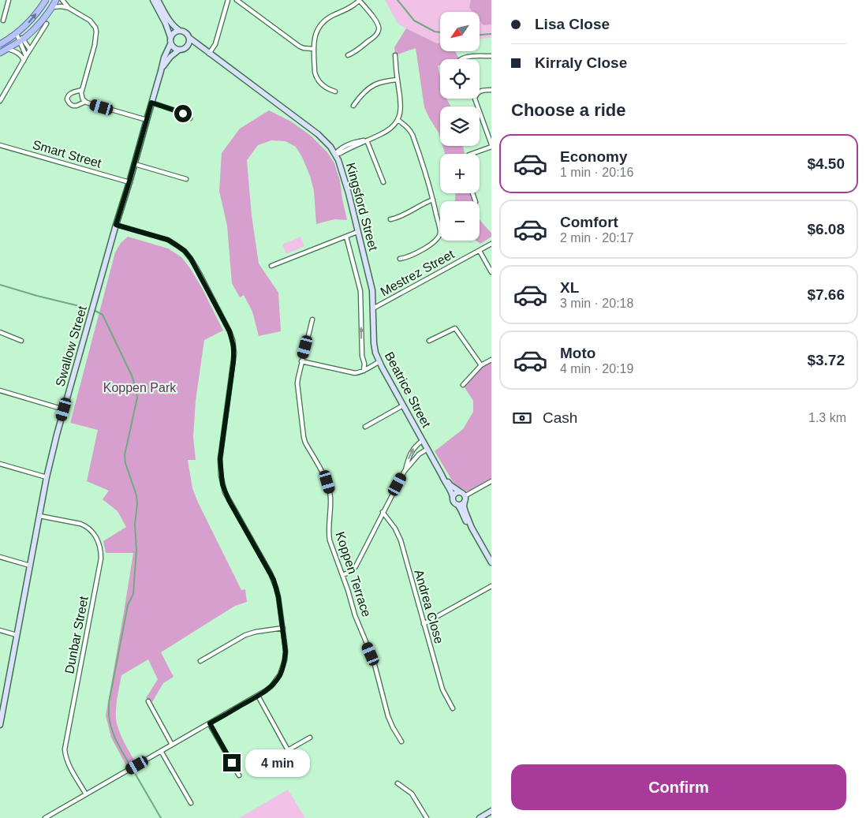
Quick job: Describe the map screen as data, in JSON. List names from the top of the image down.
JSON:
{
  "streets": {
    "street": [
      "Smart Street",
      "Kingsford Street",
      "Mestrez Street",
      "Swallow Street",
      "Beatrice Street",
      "Koppen Terrace",
      "Andrea Close",
      "Dunbar Street"
    ]
  },
  "crossings": [
    ["Smart Street", "Swallow Street"],
    ["Kingsford Street", "Mestrez Street"],
    ["Kingsford Street", "Swallow Street"],
    ["Kingsford Street", "Beatrice Street"],
    ["Mestrez Street", "Beatrice Street"],
    ["Swallow Street", "Dunbar Street"]
  ],
  "parks": ["Koppen Park"],
  "north": "bottom left",
  "page": {
    "banner": ["Lisa Close", "Kirraly Close"],
    "map_buttons": ["+", "−"],
    "heading": "Choose a ride",
    "list": [
      {
        "name": "Economy",
        "note": "1 min · 20:16",
        "value": "$4.50"
      },
      {
        "name": "Comfort",
        "note": "2 min · 20:17",
        "value": "$6.08"
      },
      {
        "name": "XL",
        "note": "3 min · 20:18",
        "value": "$7.66"
      },
      {
        "name": "Moto",
        "note": "4 min · 20:19",
        "value": "$3.72"
      }
    ],
    "pay": ["Cash", "1.3 km"],
    "bubble": "4 min",
    "buttons": "Confirm"
  }
}
